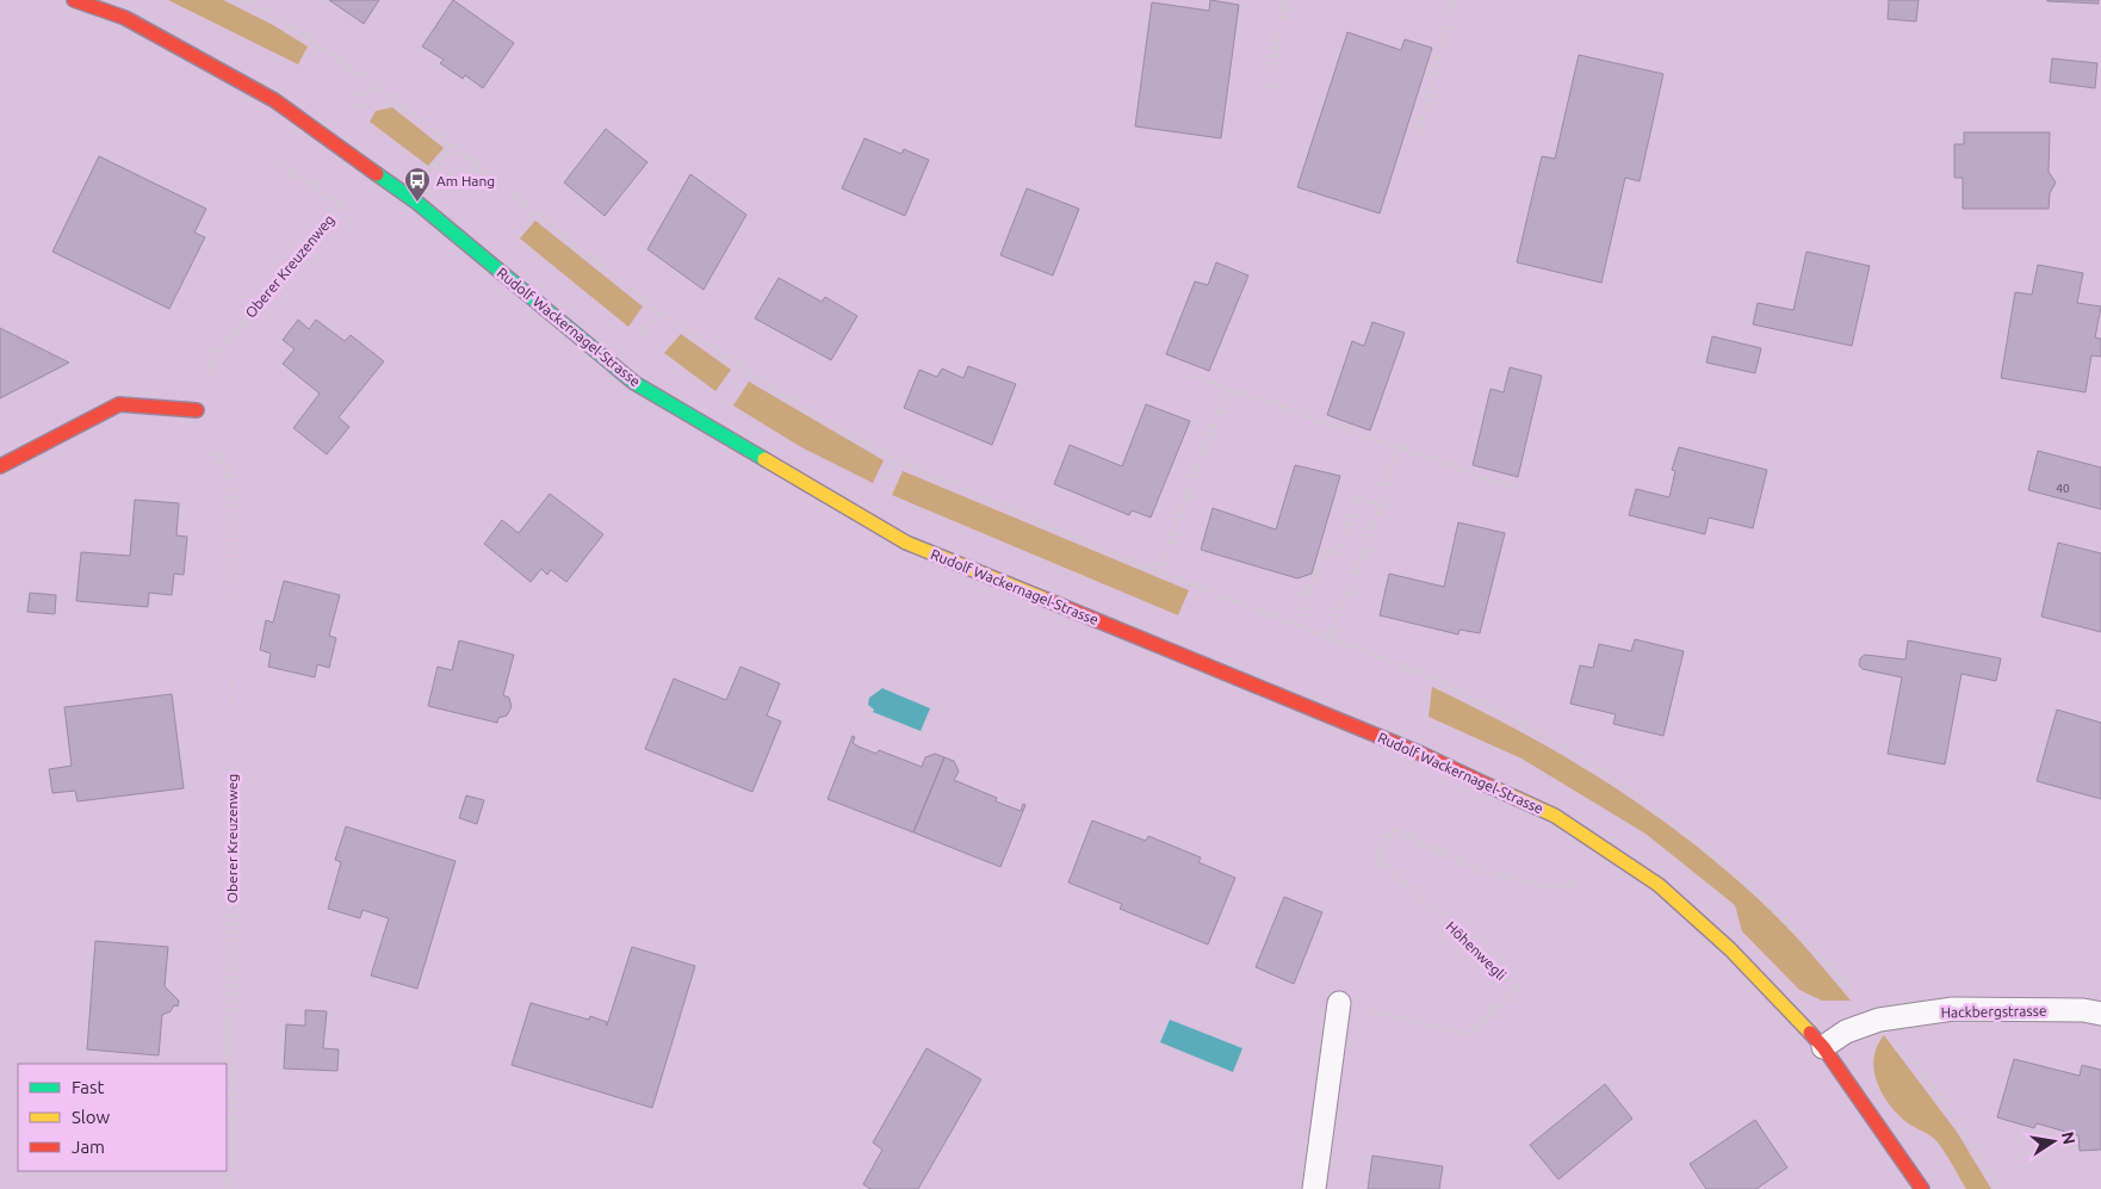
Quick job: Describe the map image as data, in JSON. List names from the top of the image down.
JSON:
{
  "streets": {
    "street": ["Rudolf Wackernagel-Strasse"],
    "lane": ["Hackbergstrasse"],
    "path": ["Oberer Kreuzenweg", "Höhenwegli"]
  },
  "crossings": [
    ["Rudolf Wackernagel-Strasse", "Hackbergstrasse"]
  ],
  "places": {
    "bus stop": ["Am Hang"]
  },
  "house_numbers": ["40"],
  "legend": ["Fast", "Slow", "Jam"],
  "north": "right"
}
